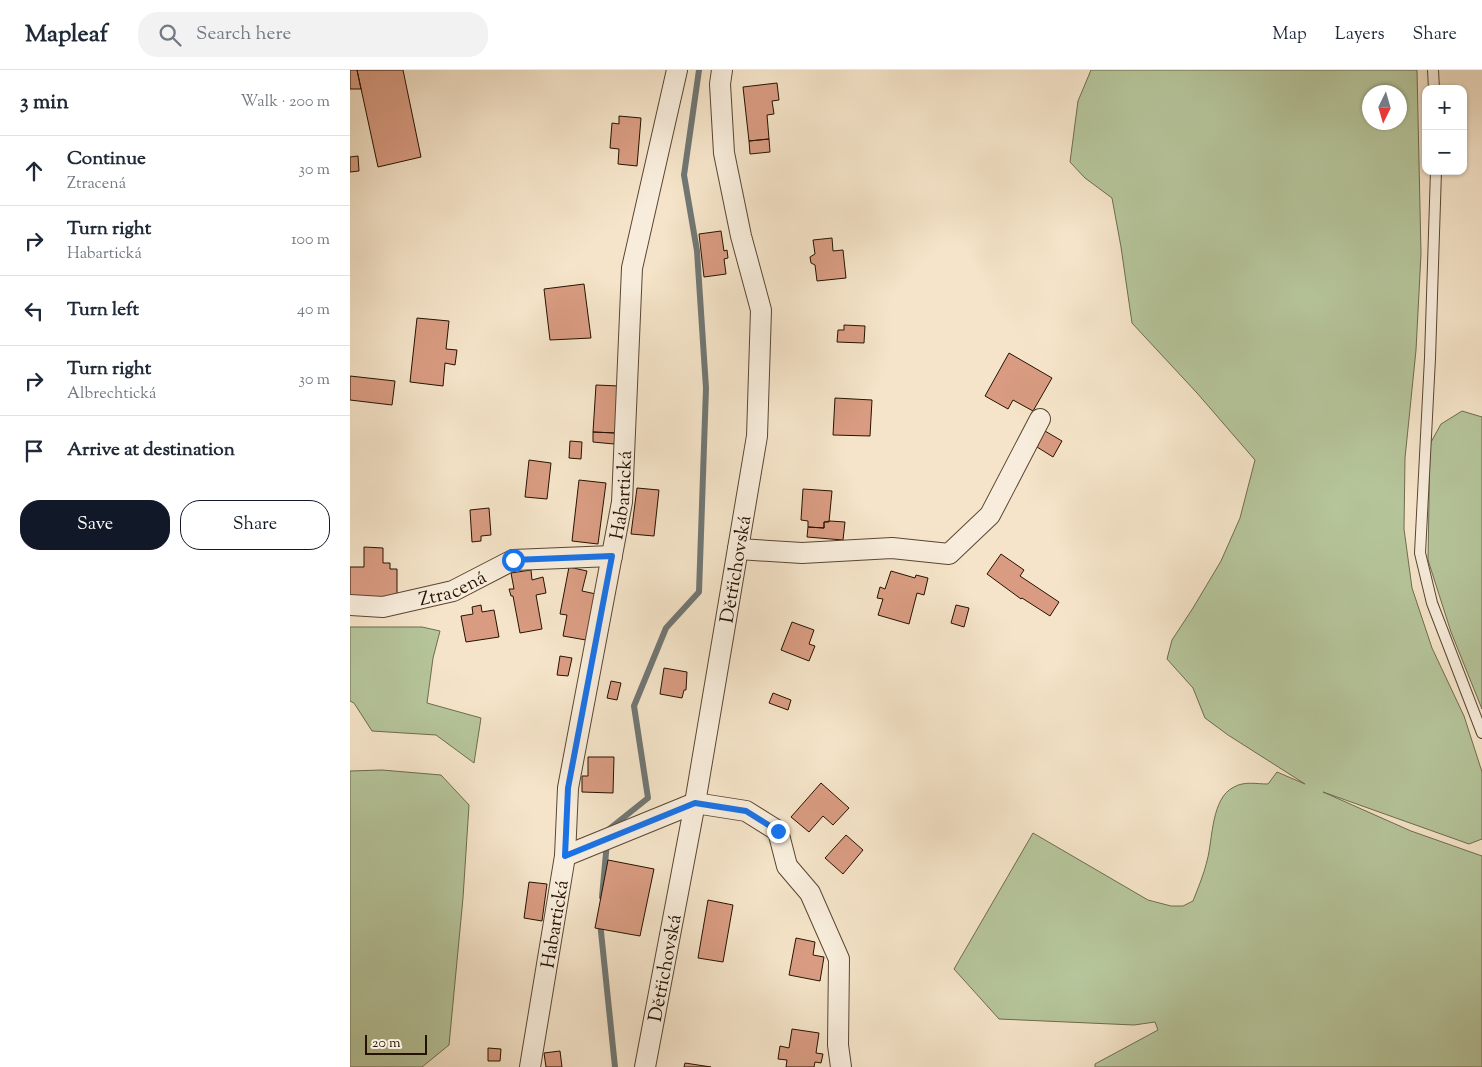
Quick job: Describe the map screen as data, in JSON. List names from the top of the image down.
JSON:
{
  "streets": {
    "street": ["Habartická", "Dětřichovská", "Ztracená"]
  },
  "crossings": [
    ["Habartická", "Ztracená"]
  ],
  "scale_bar": "20 m",
  "north": "bottom",
  "page": {
    "header": "Mapleaf",
    "search": "Search here",
    "nav": ["Map", "Layers", "Share"],
    "heading": ["3 min", "Walk · 200 m"],
    "map_buttons": ["+", "−"],
    "list": [
      ["Continue", "Ztracená", "30 m"],
      ["Turn right", "Habartická", "100 m"],
      ["Turn left", "40 m"],
      ["Turn right", "Albrechtická", "30 m"],
      "Arrive at destination"
    ],
    "buttons": ["Save", "Share"],
    "scale": "20 m"
  }
}
